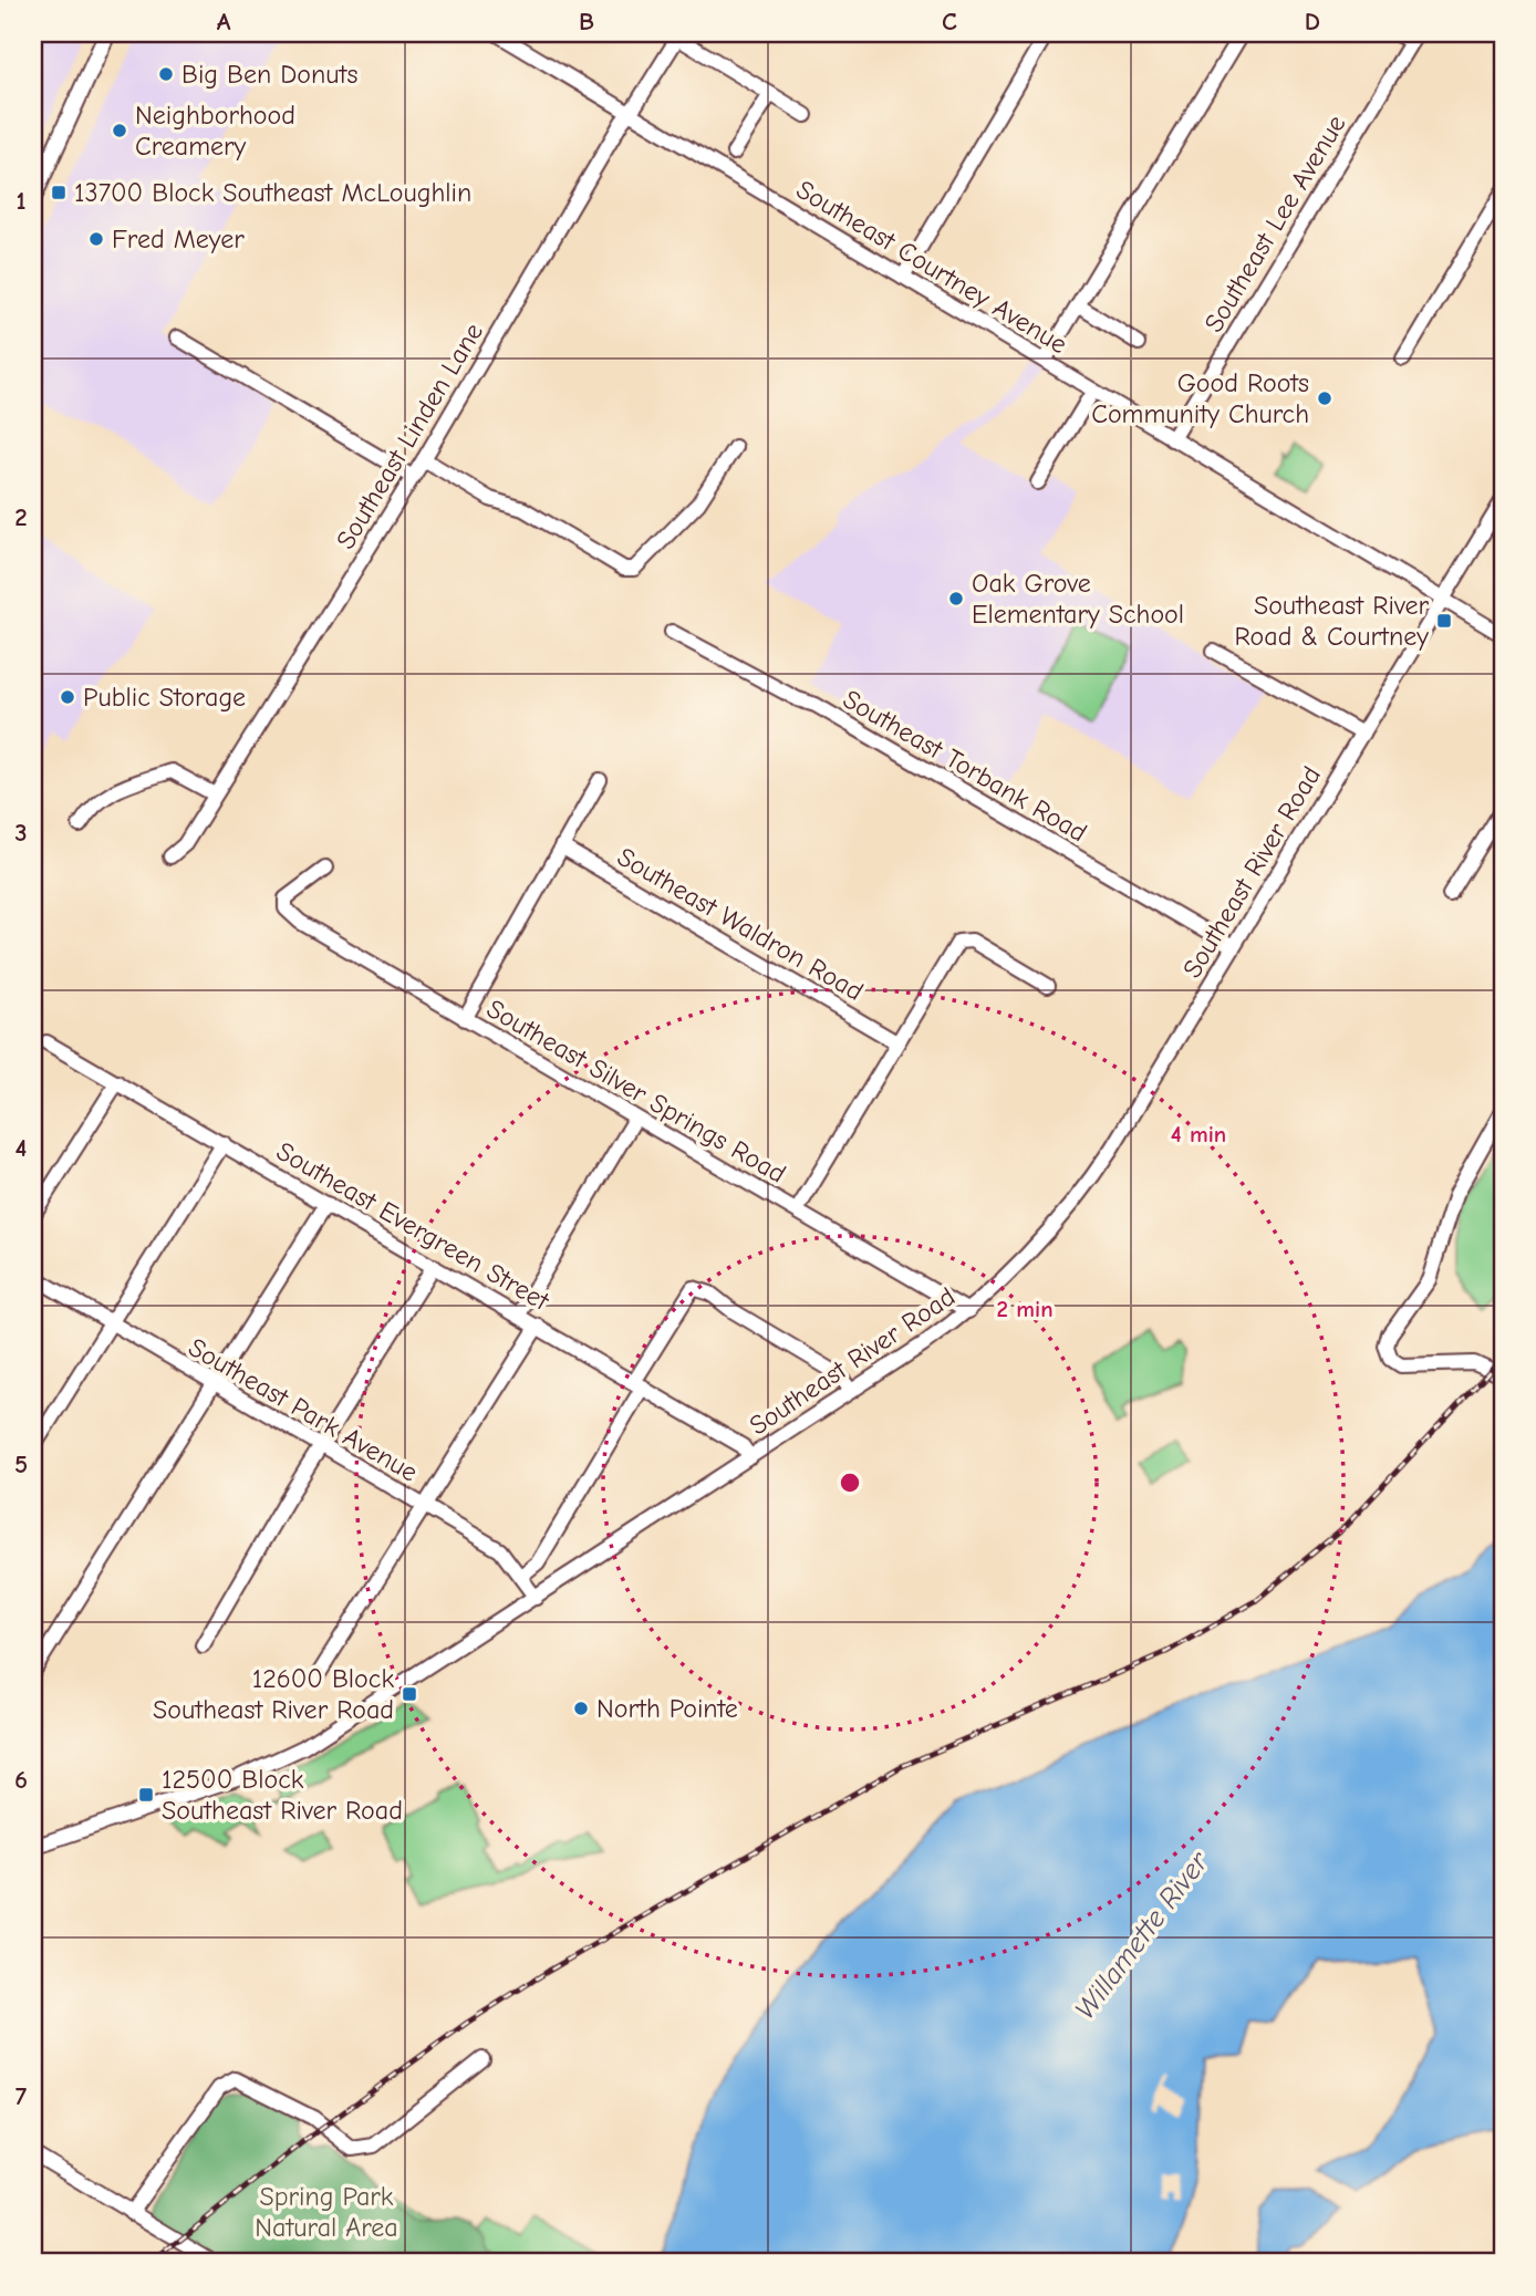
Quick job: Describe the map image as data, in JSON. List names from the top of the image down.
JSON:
{
  "streets": {
    "street": [
      "Southeast Lee Avenue",
      "Southeast Courtney Avenue",
      "Southeast Linden Lane",
      "Southeast Torbank Road",
      "Southeast River Road",
      "Southeast Waldron Road",
      "Southeast Silver Springs Road",
      "Southeast Evergreen Street",
      "Southeast Park Avenue"
    ]
  },
  "crossings": [
    ["Southeast Lee Avenue", "Southeast Courtney Avenue"],
    ["Southeast Courtney Avenue", "Southeast Linden Lane"],
    ["Southeast Courtney Avenue", "Southeast River Road"],
    ["Southeast Torbank Road", "Southeast River Road"],
    ["Southeast River Road", "Southeast Silver Springs Road"],
    ["Southeast River Road", "Southeast Evergreen Street"],
    ["Southeast River Road", "Southeast Park Avenue"]
  ],
  "water": ["Willamette River"],
  "parks": ["Spring Park Natural Area"],
  "places": {
    "other": [
      "Big Ben Donuts",
      "Neighborhood Creamery",
      "Fred Meyer",
      "Good Roots Community Church",
      "Oak Grove Elementary School",
      "Public Storage",
      "North Pointe"
    ],
    "transit": [
      "13700 Block Southeast McLoughlin",
      "Southeast River Road & Courtney",
      "12600 Block Southeast River Road",
      "12500 Block Southeast River Road"
    ]
  },
  "grid": {
    "columns": [
      "A",
      "B",
      "C",
      "D"
    ],
    "rows": [
      "1",
      "2",
      "3",
      "4",
      "5",
      "6",
      "7"
    ]
  },
  "rings": ["4 min", "2 min"]
}
